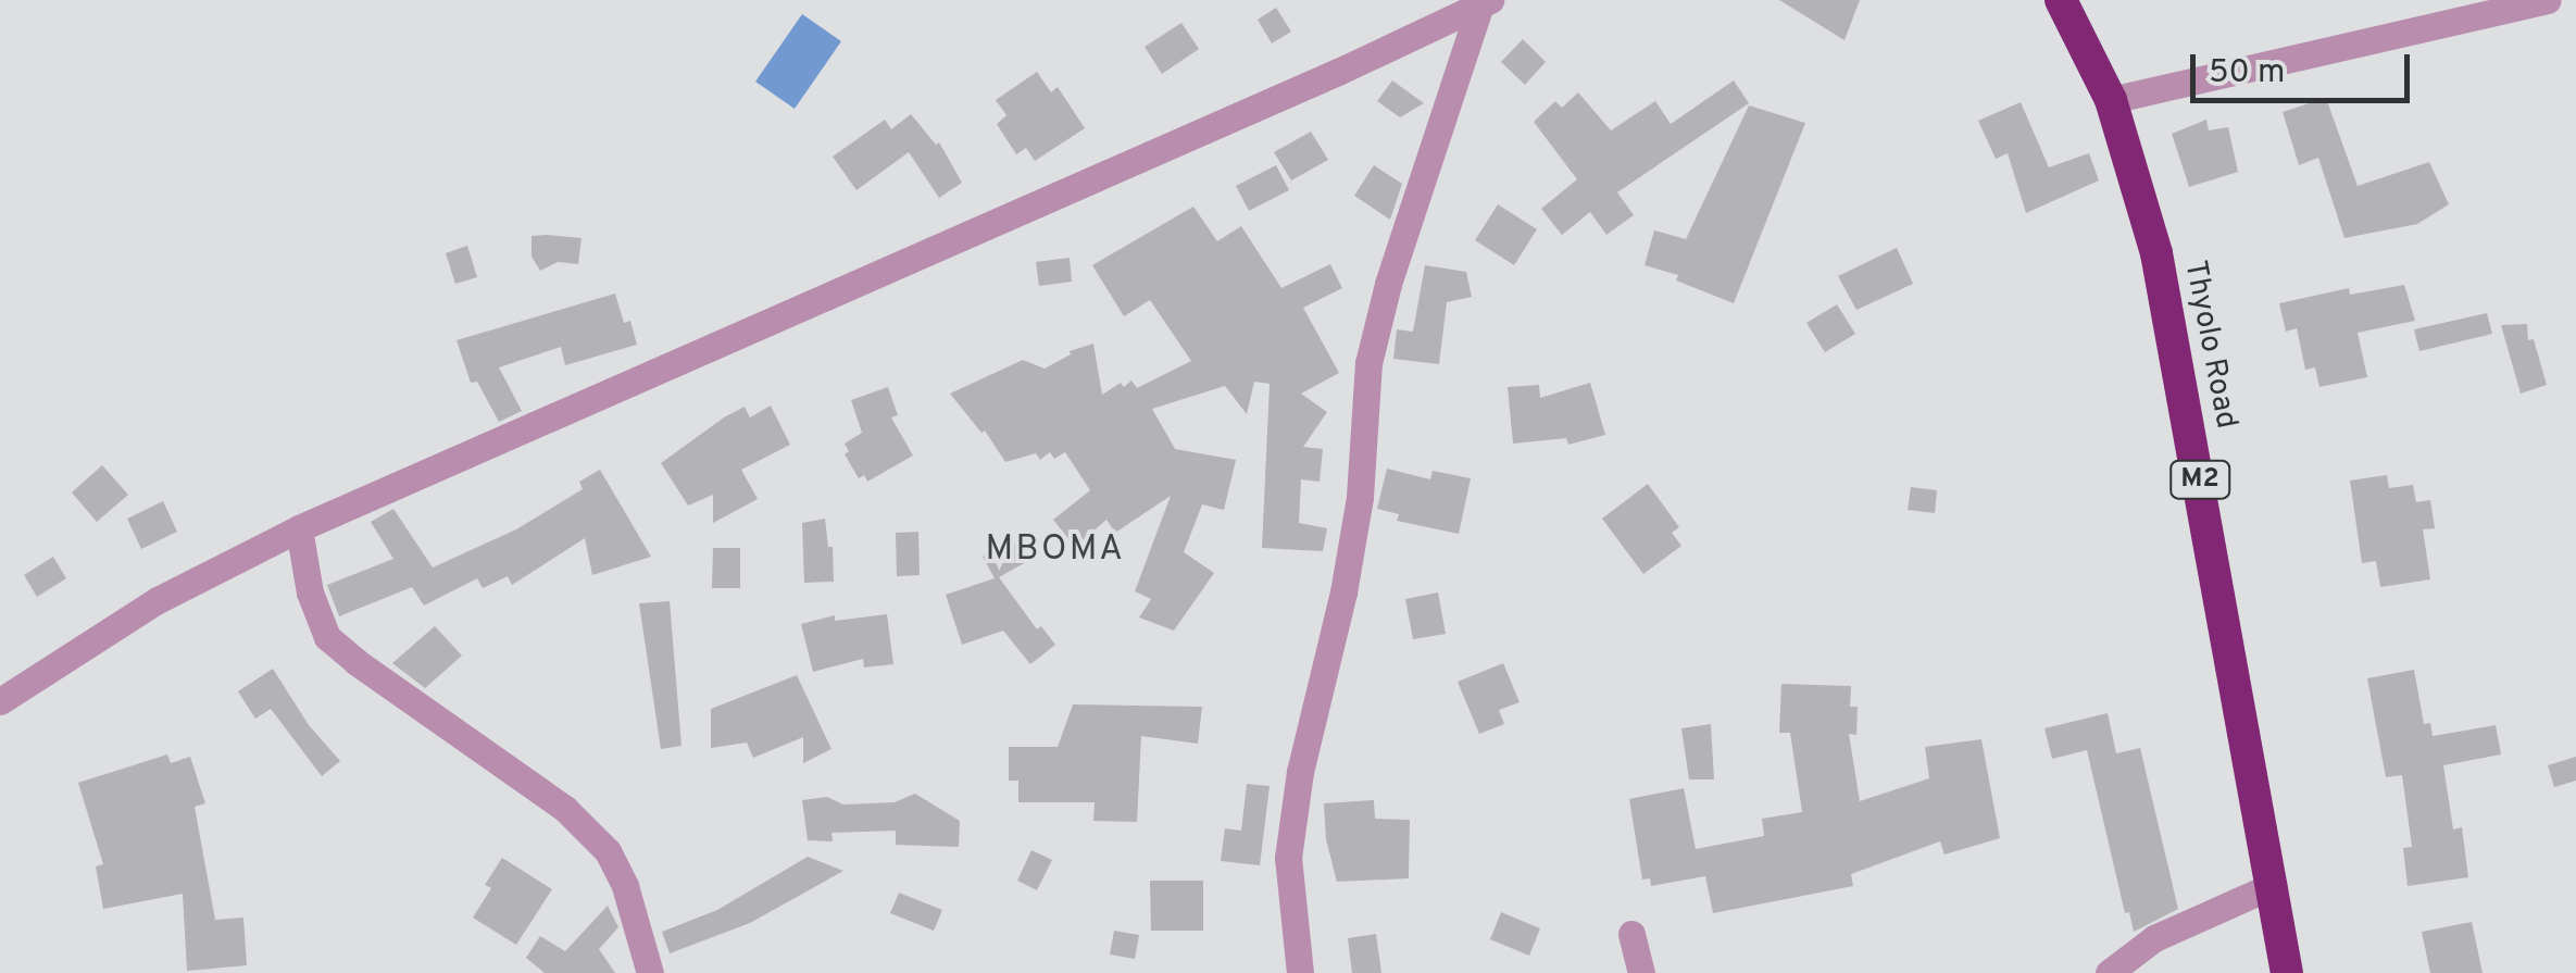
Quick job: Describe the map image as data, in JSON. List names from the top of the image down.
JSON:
{
  "streets": {
    "highway": ["Thyolo Road", "M2"]
  },
  "districts": ["MBOMA"],
  "scale_bar": "50 m"
}
